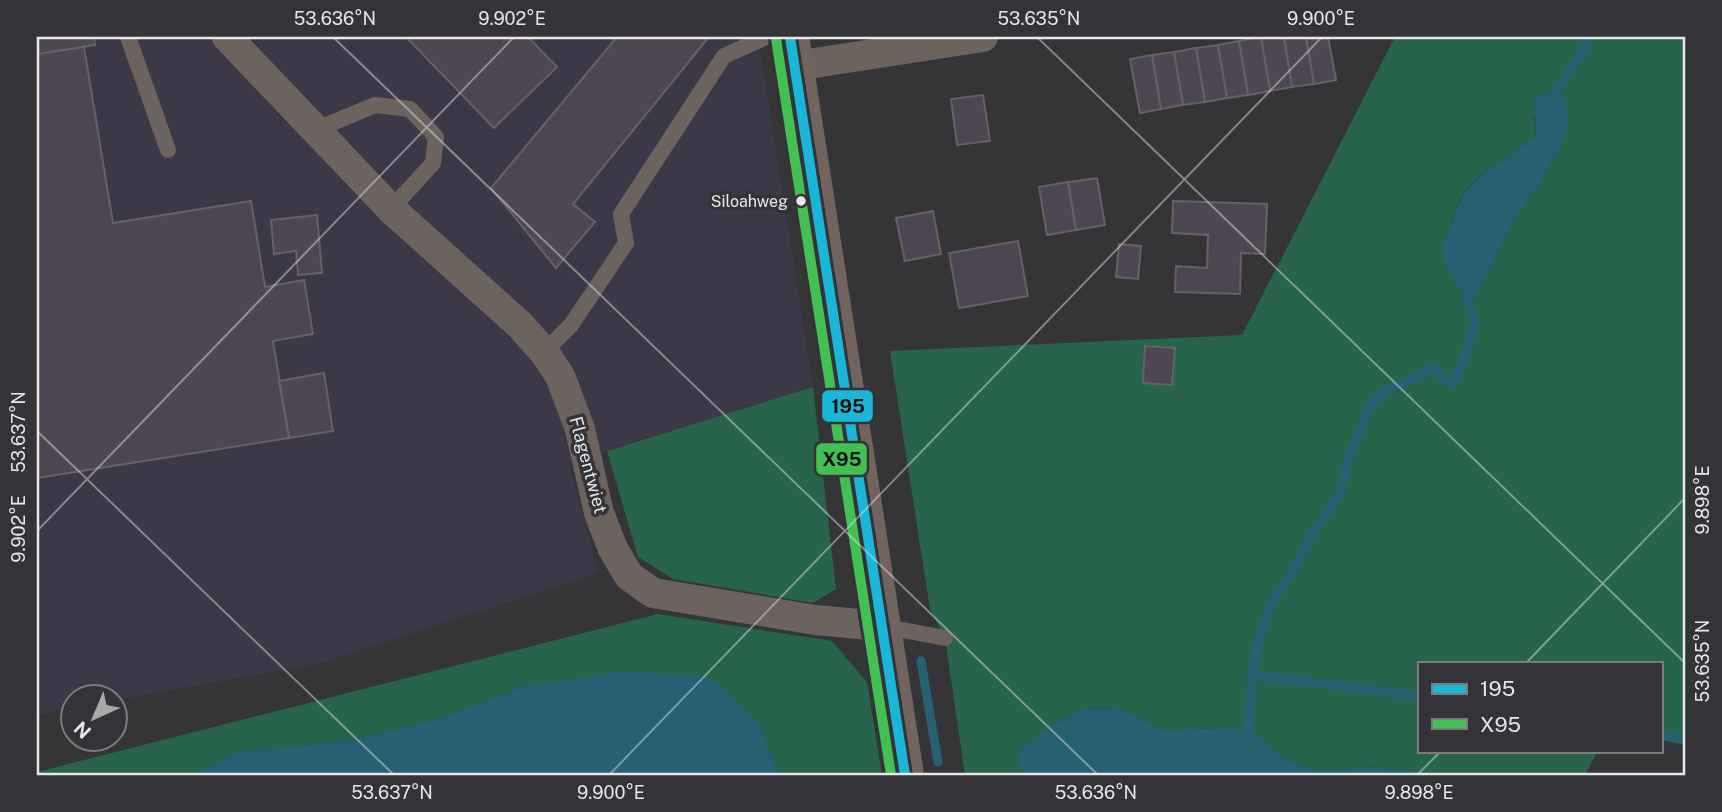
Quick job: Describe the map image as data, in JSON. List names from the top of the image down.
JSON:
{
  "streets": {
    "street": ["Flagentwiet"]
  },
  "places": ["Siloahweg"],
  "lines": ["transit line 195", "transit line X95"],
  "legend": ["195", "X95"],
  "north": "bottom left",
  "coordinates": [
    "53.636°N",
    "9.902°E",
    "53.635°N",
    "9.900°E",
    "53.637°N",
    "9.898°E"
  ]
}
